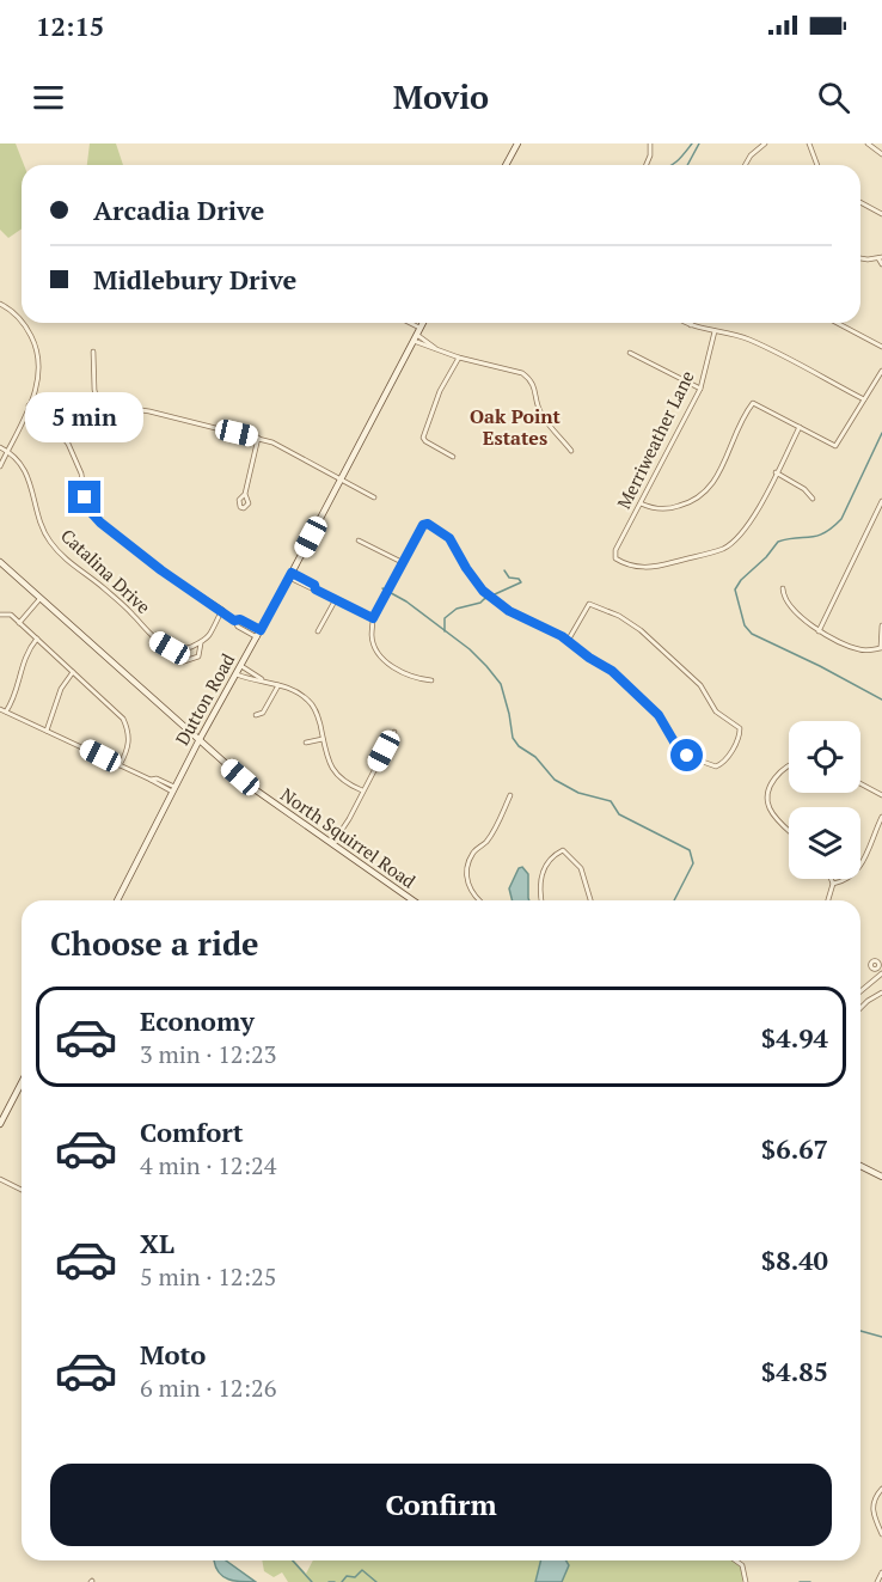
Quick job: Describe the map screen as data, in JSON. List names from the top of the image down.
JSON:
{
  "streets": {
    "street": [
      "Merriweather Lane",
      "Catalina Drive",
      "Dutton Road",
      "North Squirrel Road"
    ]
  },
  "crossings": [
    ["Dutton Road", "North Squirrel Road"]
  ],
  "districts": ["Oak Point Estates"],
  "page": {
    "status": "12:15",
    "header": "Movio",
    "banner": ["Arcadia Drive", "Midlebury Drive"],
    "bubble": "5 min",
    "heading": "Choose a ride",
    "list": [
      {
        "name": "Economy",
        "note": "3 min · 12:23",
        "value": "$4.94"
      },
      {
        "name": "Comfort",
        "note": "4 min · 12:24",
        "value": "$6.67"
      },
      {
        "name": "XL",
        "note": "5 min · 12:25",
        "value": "$8.40"
      },
      {
        "name": "Moto",
        "note": "6 min · 12:26",
        "value": "$4.85"
      }
    ],
    "buttons": "Confirm"
  }
}
